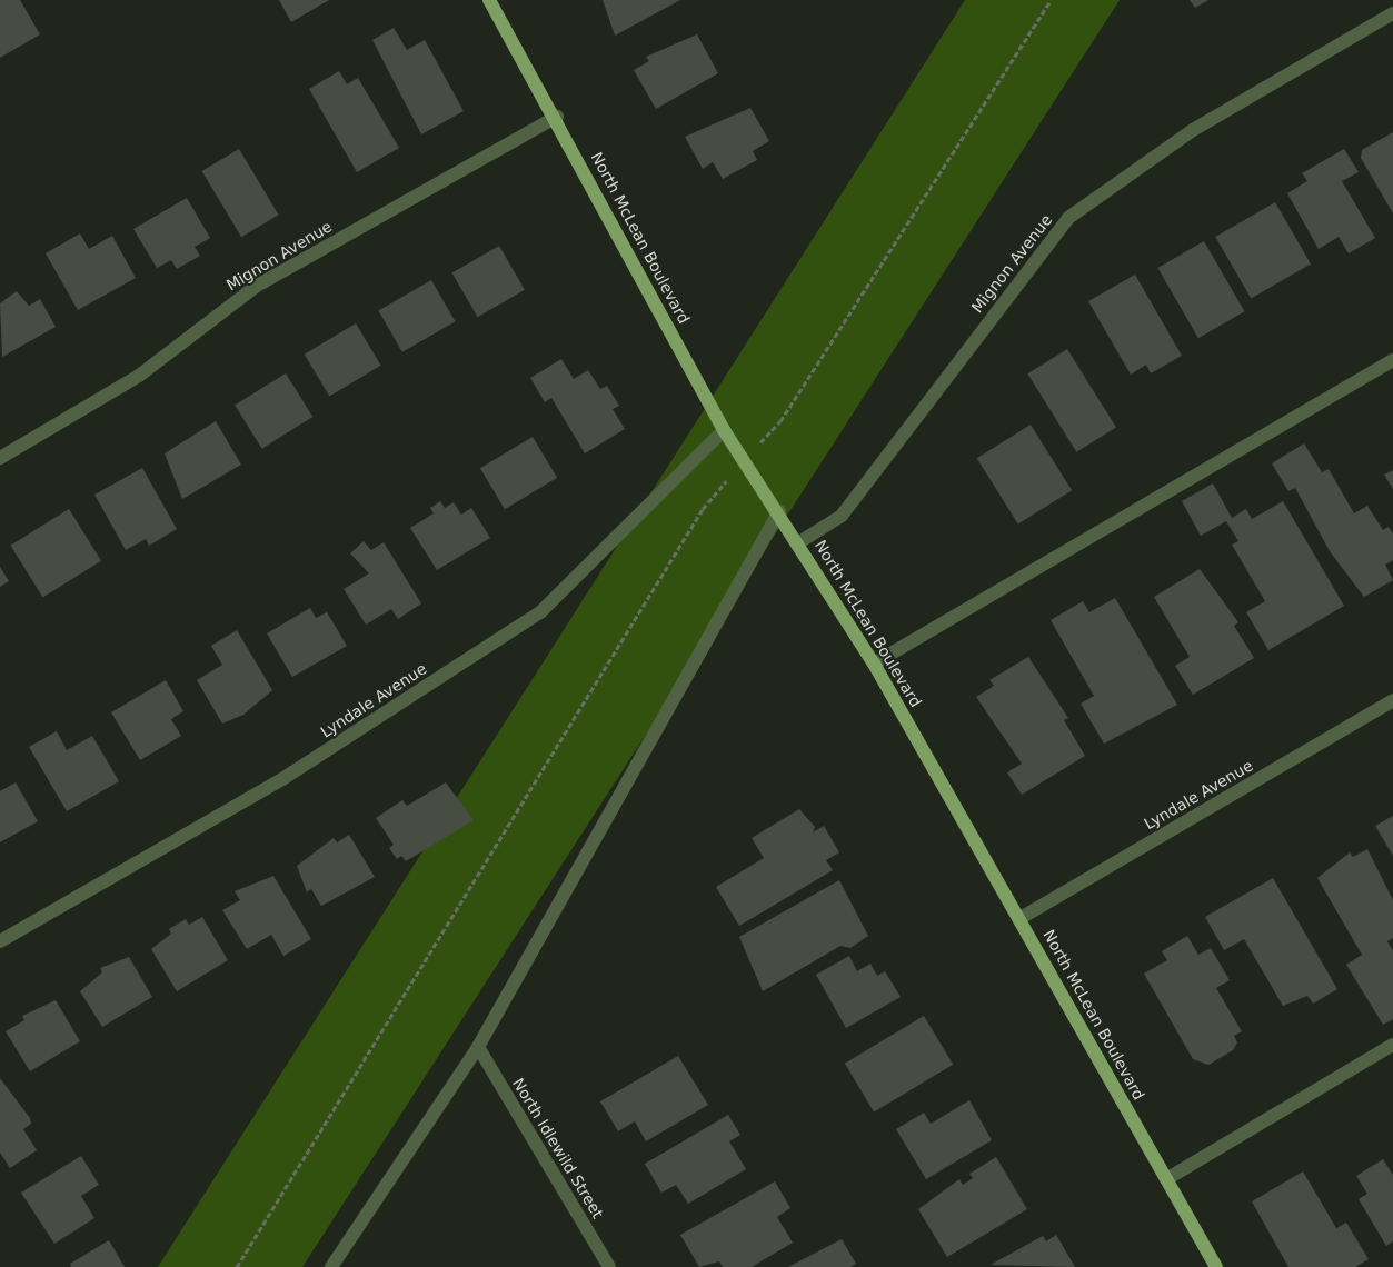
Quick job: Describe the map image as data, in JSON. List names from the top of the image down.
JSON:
{
  "streets": {
    "main road": ["North McLean Boulevard"],
    "street": ["Mignon Avenue", "Lyndale Avenue", "North Idlewild Street"]
  },
  "crossings": [
    ["North McLean Boulevard", "Mignon Avenue"],
    ["North McLean Boulevard", "Lyndale Avenue"]
  ]
}
